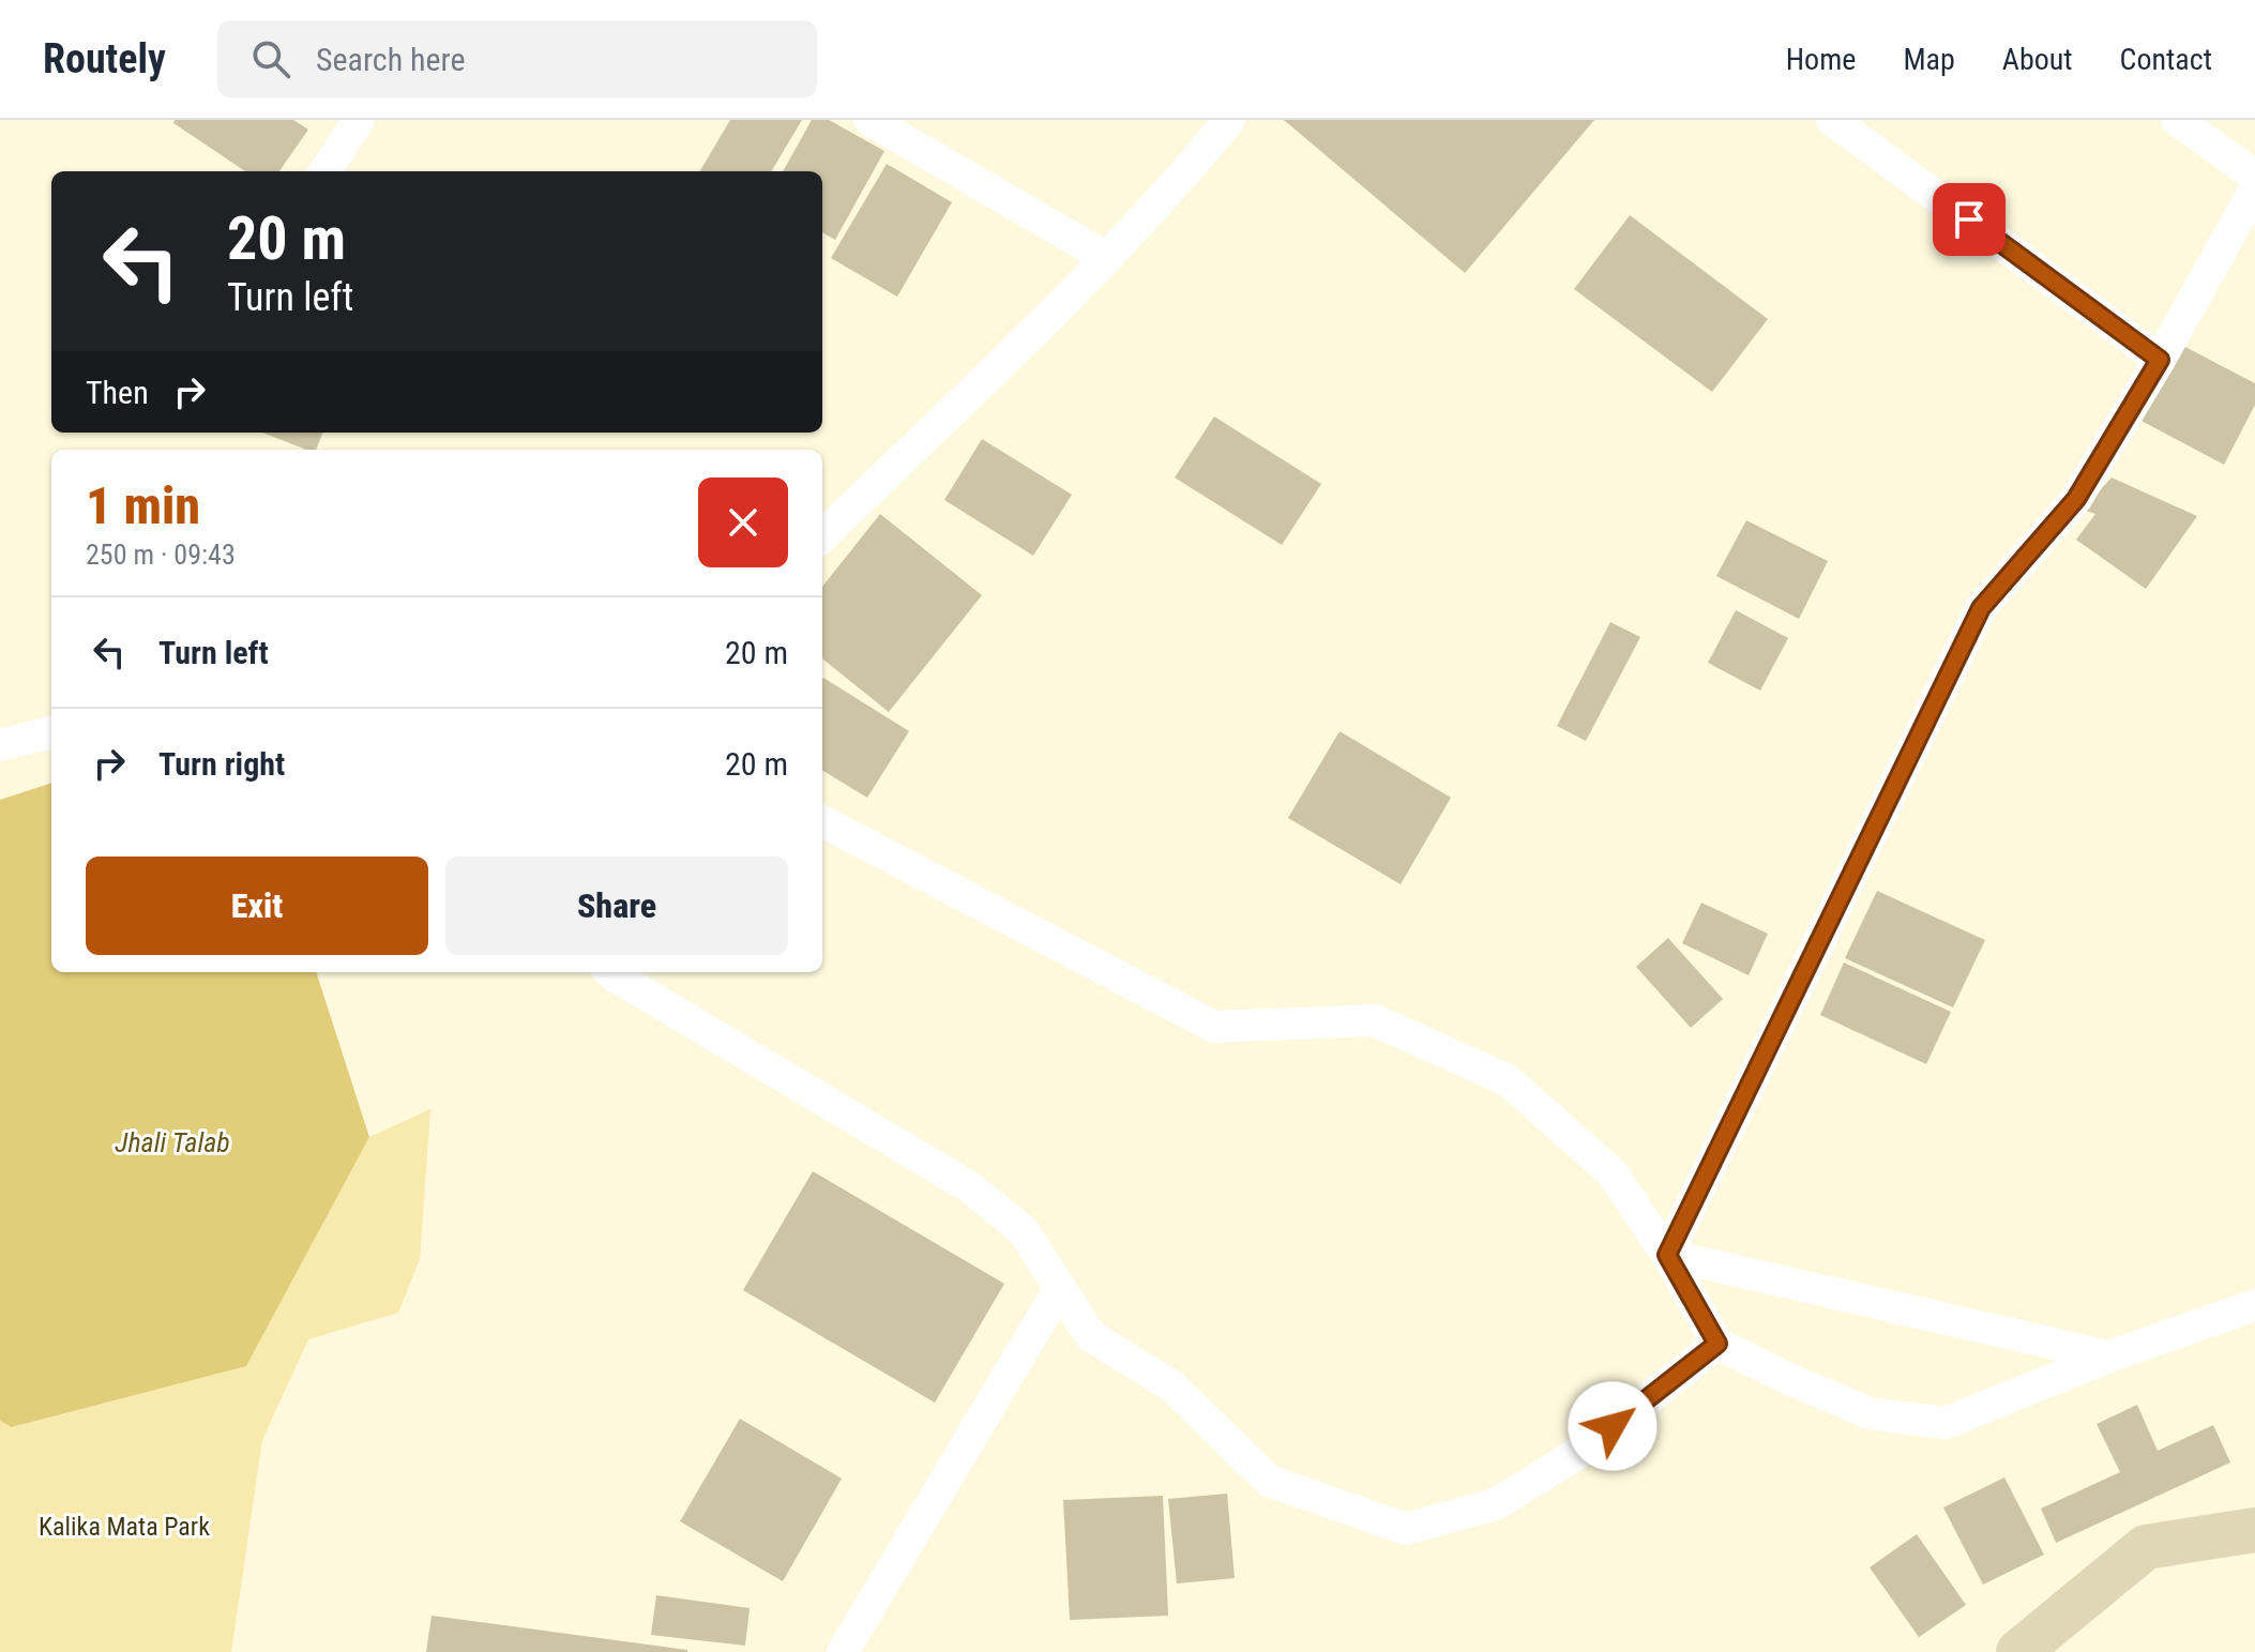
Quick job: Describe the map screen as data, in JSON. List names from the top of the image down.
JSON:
{
  "water": ["Jhali Talab"],
  "parks": ["Kalika Mata Park"],
  "page": {
    "header": "Routely",
    "search": "Search here",
    "nav": [
      "Home",
      "Map",
      "About",
      "Contact"
    ],
    "turn": ["20 m", "Turn left"],
    "then": "Then",
    "heading": ["1 min", "250 m · 09:43"],
    "list": [
      {
        "name": "Turn left",
        "value": "20 m"
      },
      {
        "name": "Turn right",
        "value": "20 m"
      }
    ],
    "buttons": ["Exit", "Share"]
  }
}
